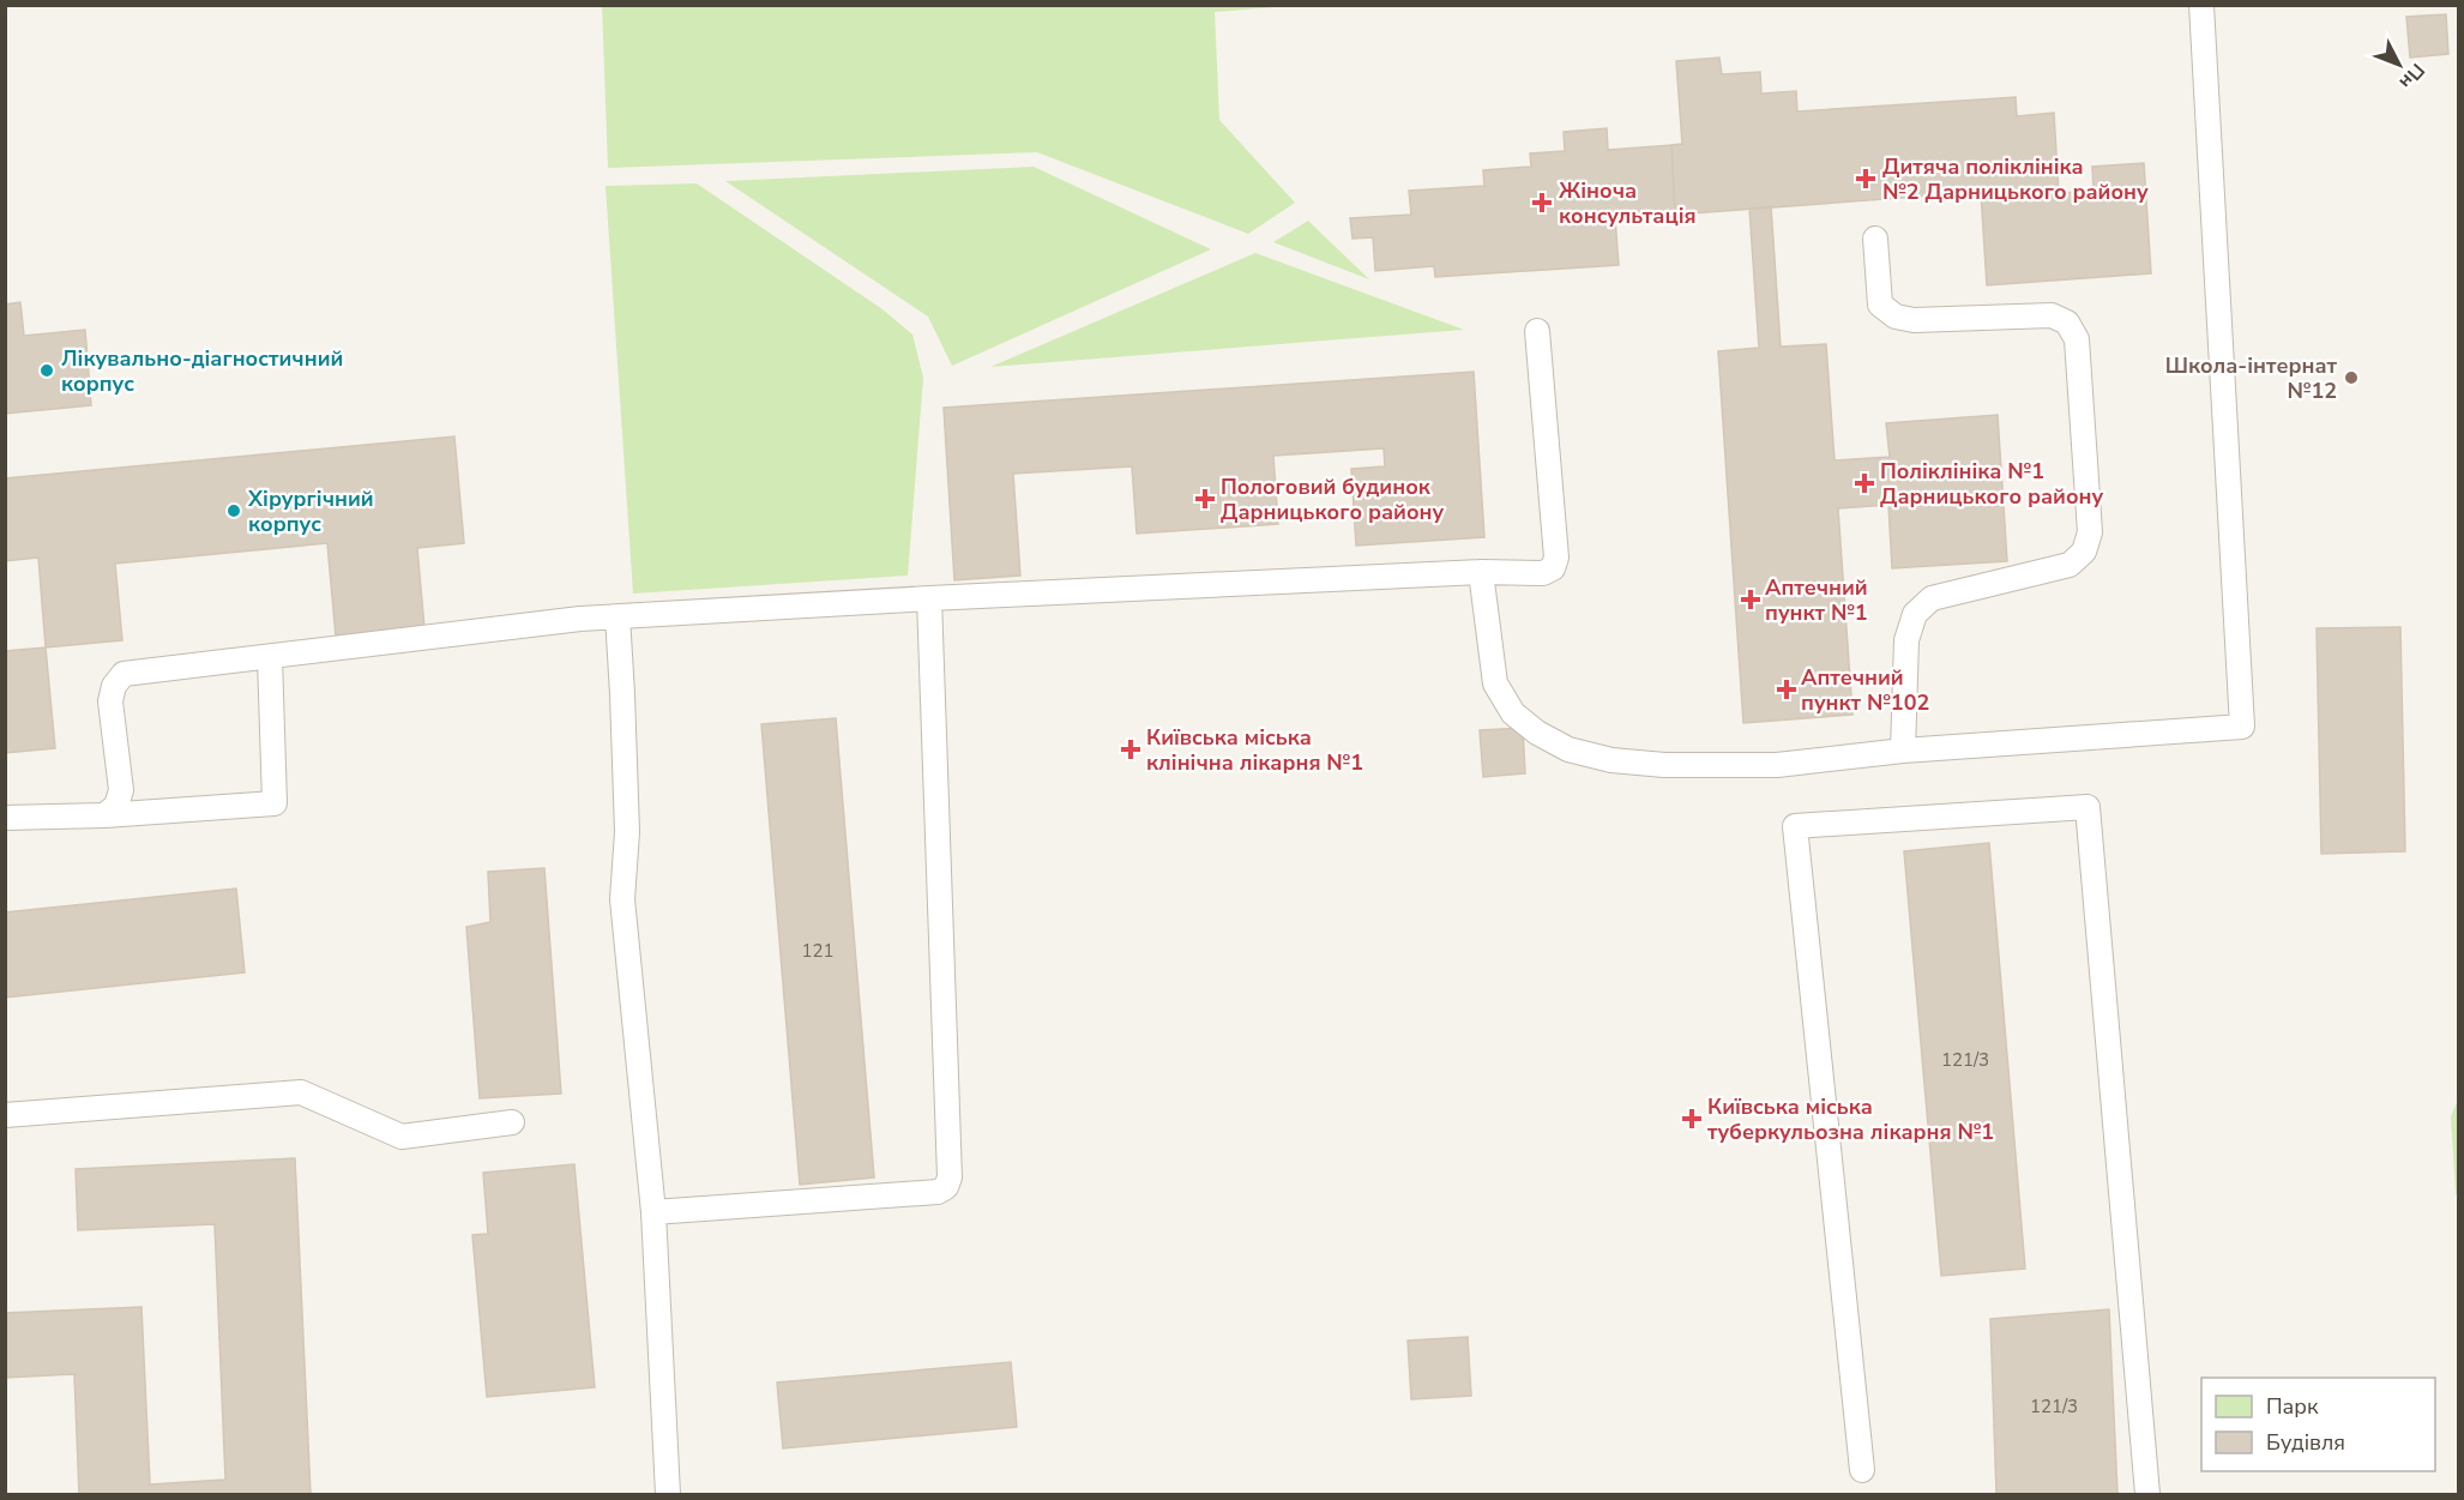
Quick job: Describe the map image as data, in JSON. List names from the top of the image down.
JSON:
{
  "places": {
    "health": [
      "Дитяча поліклініка №2 Дарницького району",
      "Жіноча консультація",
      "Поліклініка №1 Дарницького району",
      "Пологовий будинок Дарницького району",
      "Аптечний пункт №1",
      "Аптечний пункт №102",
      "Київська міська клінічна лікарня №1",
      "Київська міська туберкульозна лікарня №1"
    ],
    "other": ["Лікувально-діагностичний корпус", "Школа-інтернат №12", "Хірургічний корпус"]
  },
  "house_numbers": ["121", "121/3", "121/3"],
  "legend": ["Парк", "Будівля"],
  "north": "bottom right"
}
